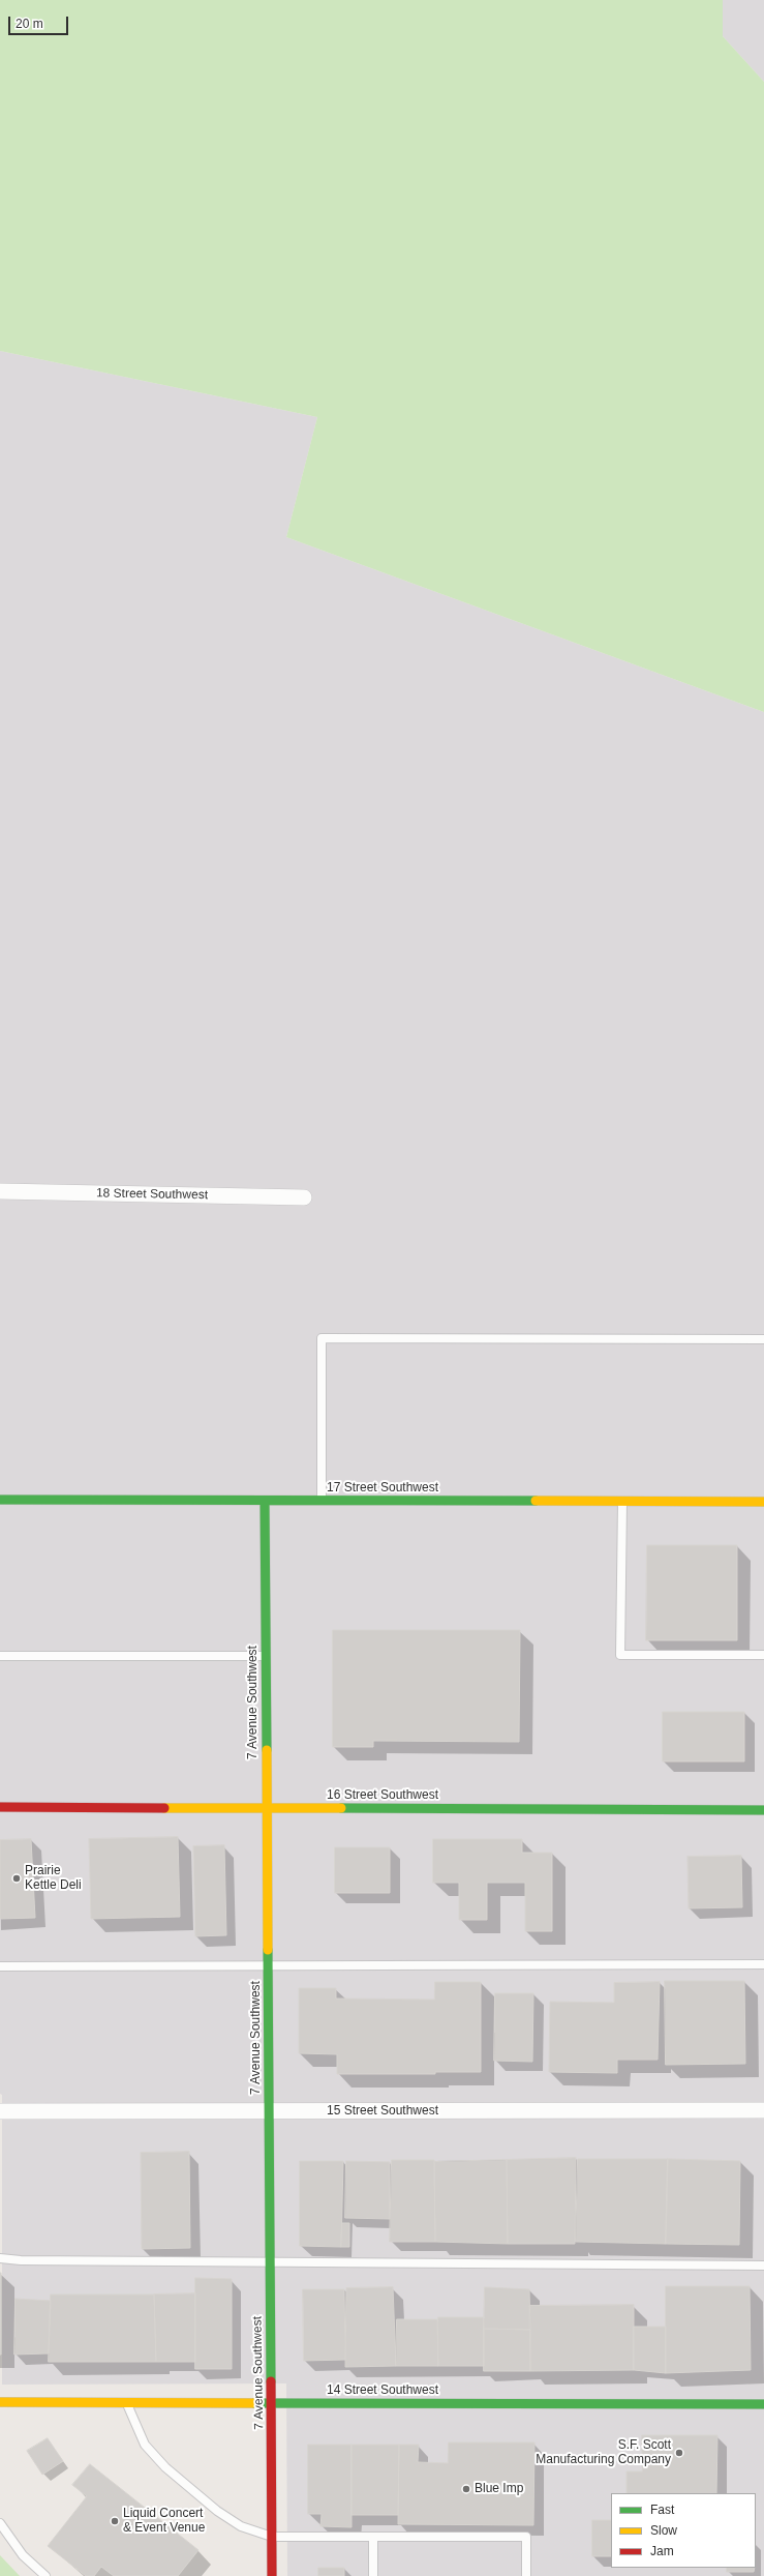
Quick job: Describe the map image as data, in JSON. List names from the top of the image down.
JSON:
{
  "streets": {
    "street": [
      "18 Street Southwest",
      "17 Street Southwest",
      "7 Avenue Southwest",
      "16 Street Southwest",
      "15 Street Southwest",
      "14 Street Southwest"
    ]
  },
  "crossings": [
    ["17 Street Southwest", "7 Avenue Southwest"],
    ["7 Avenue Southwest", "16 Street Southwest"],
    ["7 Avenue Southwest", "15 Street Southwest"],
    ["7 Avenue Southwest", "14 Street Southwest"]
  ],
  "places": [
    "Prairie Kettle Deli",
    "S.F. Scott Manufacturing Company",
    "Blue Imp",
    "Liquid Concert & Event Venue"
  ],
  "legend": ["Fast", "Slow", "Jam"],
  "scale_bar": "20 m"
}
